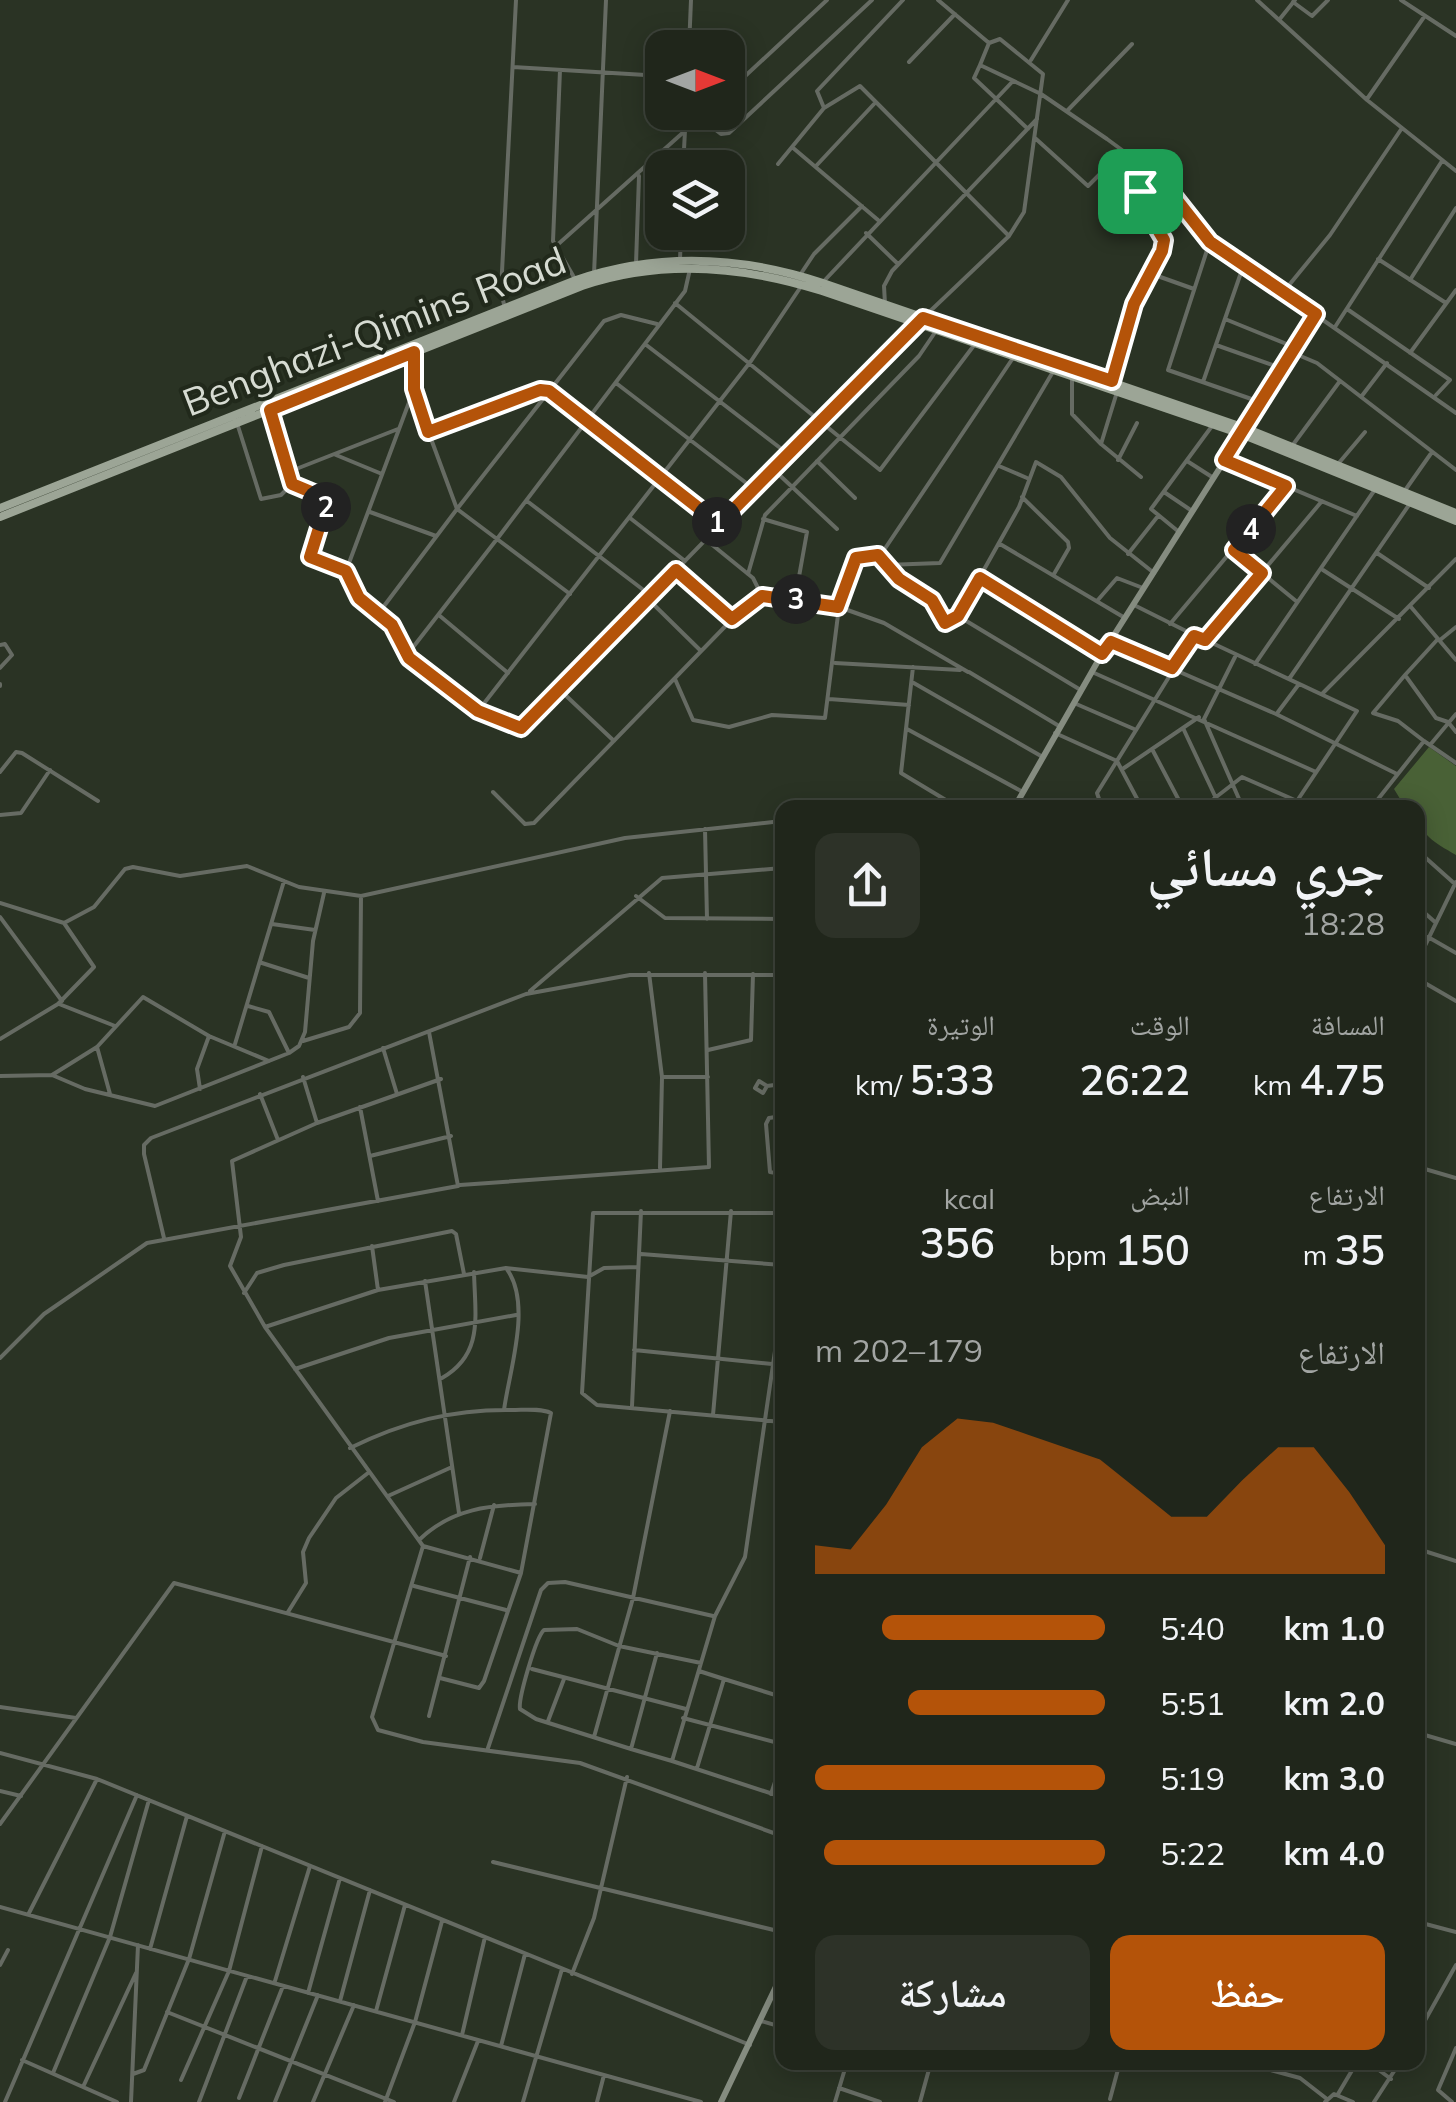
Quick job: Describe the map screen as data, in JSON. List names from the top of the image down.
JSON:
{
  "streets": {
    "main road": ["Benghazi-Qimins Road"]
  },
  "north": "right",
  "page": {
    "pins": [
      "2",
      "1",
      "4",
      "3"
    ],
    "heading": ["جري مسائي", "18:28"],
    "stats": [
      ["المسافة", "4.75 km"],
      ["الوقت", "26:22"],
      ["الوتيرة", "5:33 /km"],
      ["الارتفاع", "35 m"],
      ["النبض", "150 bpm"],
      ["kcal", "356"]
    ],
    "chart": ["الارتفاع", "179–202 m"],
    "list": [
      {
        "name": "1.0 km",
        "note": "5:40"
      },
      {
        "name": "2.0 km",
        "note": "5:51"
      },
      {
        "name": "3.0 km",
        "note": "5:19"
      },
      {
        "name": "4.0 km",
        "note": "5:22"
      }
    ],
    "buttons": ["حفظ", "مشاركة"]
  }
}
